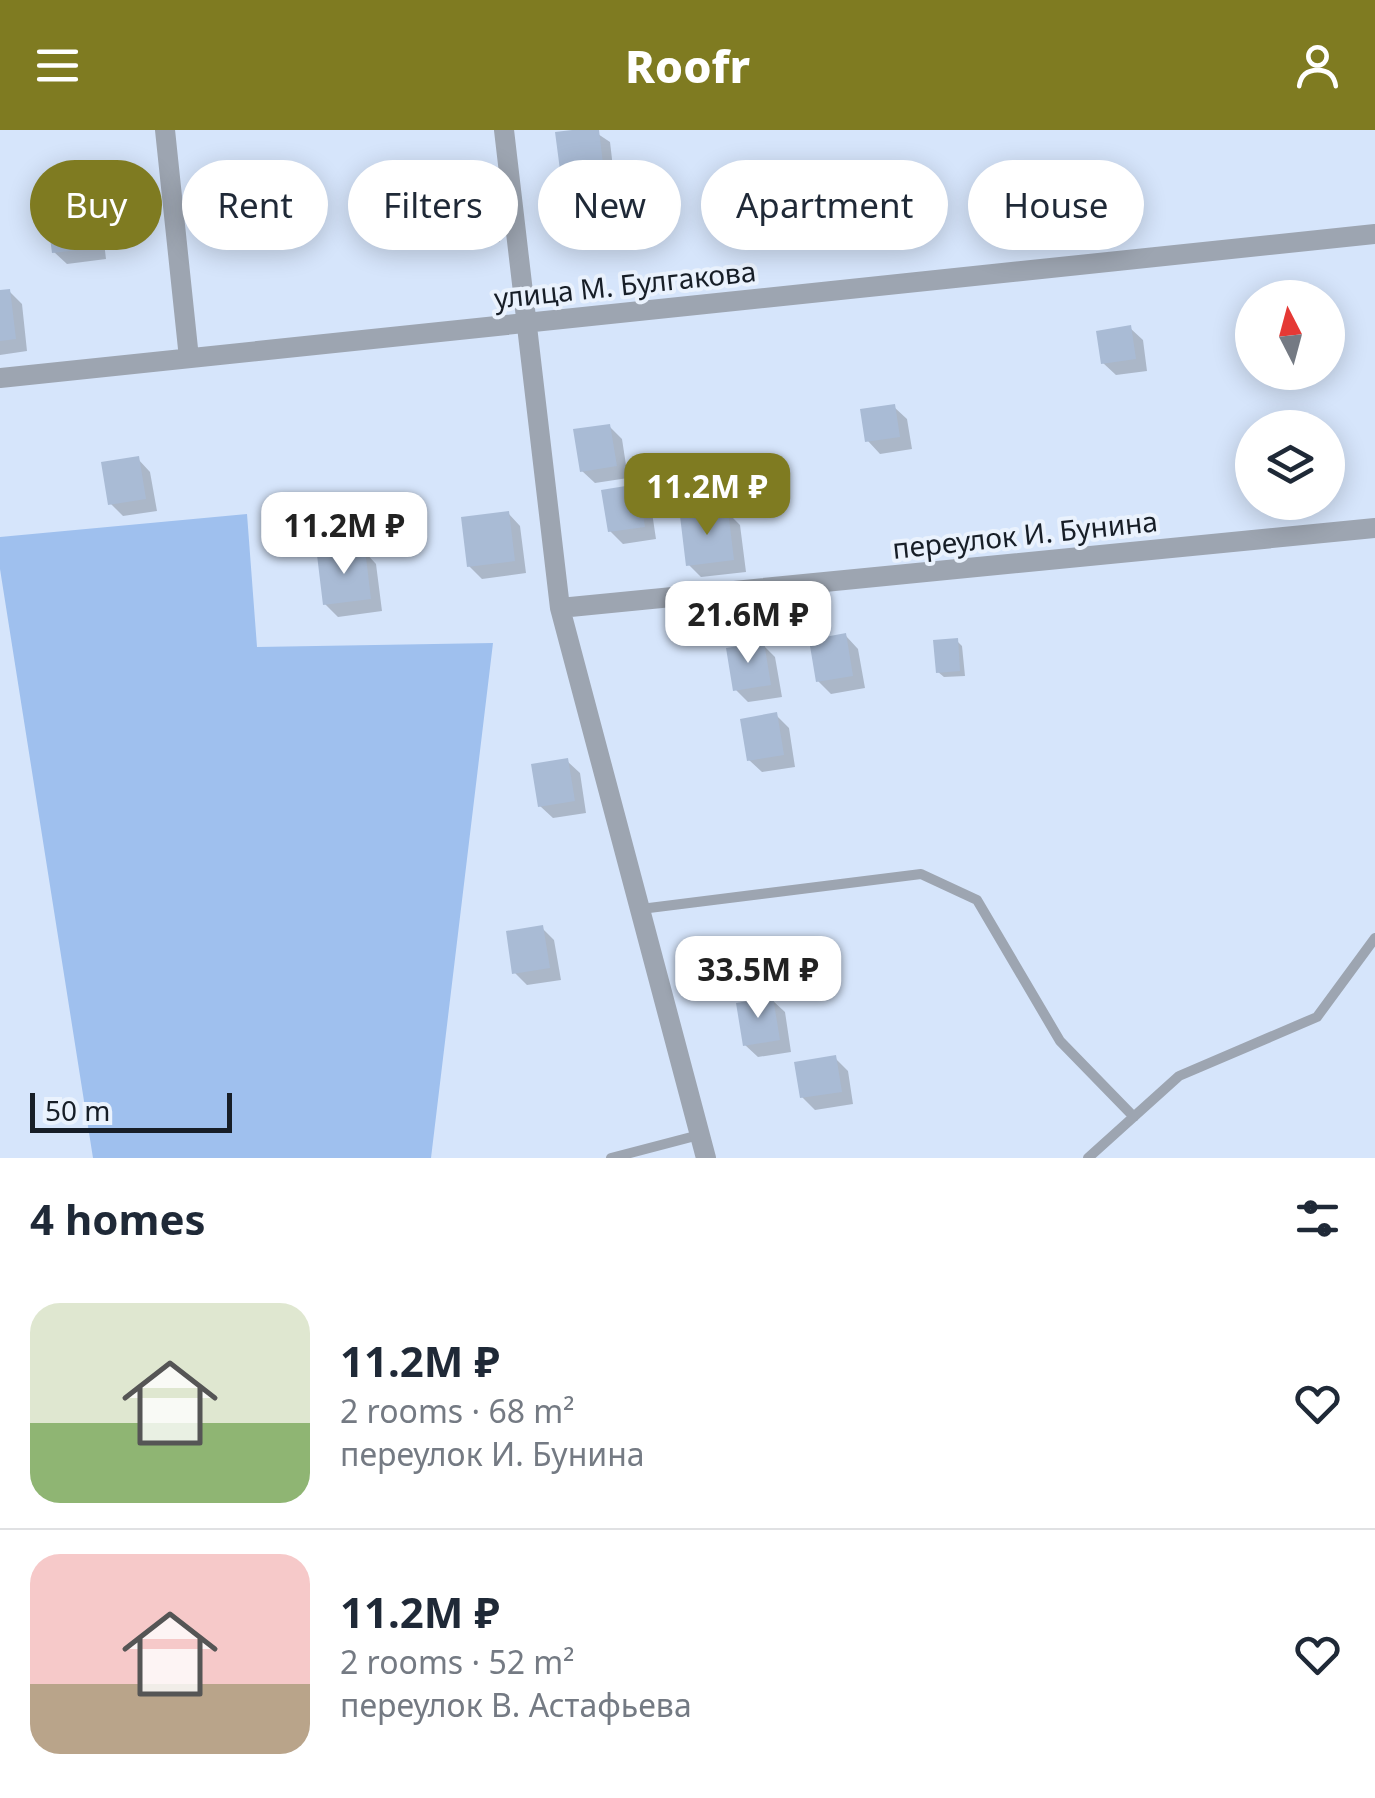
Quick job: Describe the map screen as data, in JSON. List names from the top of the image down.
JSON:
{
  "streets": {
    "street": ["улица М. Булгакова", "переулок И. Бунина"]
  },
  "scale_bar": "50 m",
  "north": "top",
  "page": {
    "header": "Roofr",
    "chip": [
      "Buy",
      "Rent",
      "Filters",
      "New",
      "Apartment",
      "House"
    ],
    "price": [
      "11.2M ₽",
      "11.2M ₽",
      "21.6M ₽",
      "33.5M ₽"
    ],
    "scale": "50 m",
    "heading": "4 homes",
    "list": [
      {
        "name": "11.2M ₽",
        "note": "2 rooms · 68 m² · переулок И. Бунина"
      },
      {
        "name": "11.2M ₽",
        "note": "2 rooms · 52 m² · переулок В. Астафьева"
      }
    ]
  }
}
